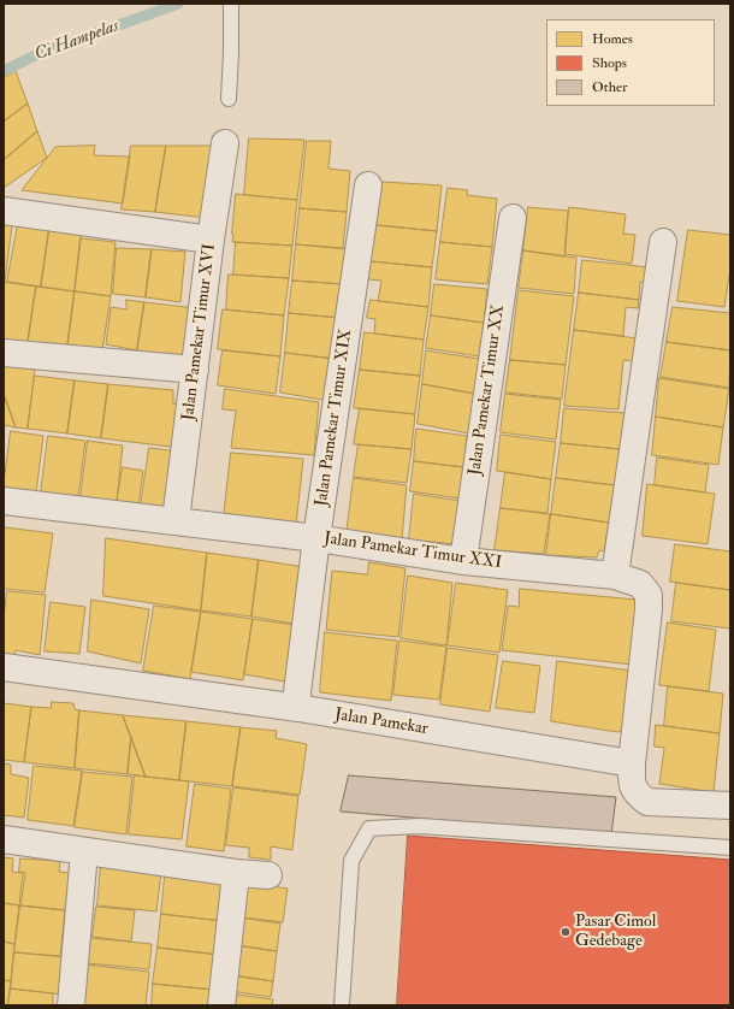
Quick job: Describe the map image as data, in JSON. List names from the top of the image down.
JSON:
{
  "streets": {
    "street": [
      "Jalan Pamekar Timur XVI",
      "Jalan Pamekar Timur XX",
      "Jalan Pamekar Timur XIX",
      "Jalan Pamekar Timur XXI",
      "Jalan Pamekar"
    ]
  },
  "crossings": [
    ["Jalan Pamekar Timur XVI", "Jalan Pamekar Timur XXI"],
    ["Jalan Pamekar Timur XX", "Jalan Pamekar Timur XXI"],
    ["Jalan Pamekar Timur XIX", "Jalan Pamekar Timur XXI"],
    ["Jalan Pamekar Timur XIX", "Jalan Pamekar"],
    ["Jalan Pamekar Timur XXI", "Jalan Pamekar"]
  ],
  "water": ["Ci Hampelas"],
  "places": ["Pasar Cimol Gedebage"],
  "legend": ["Homes", "Shops", "Other"]
}
